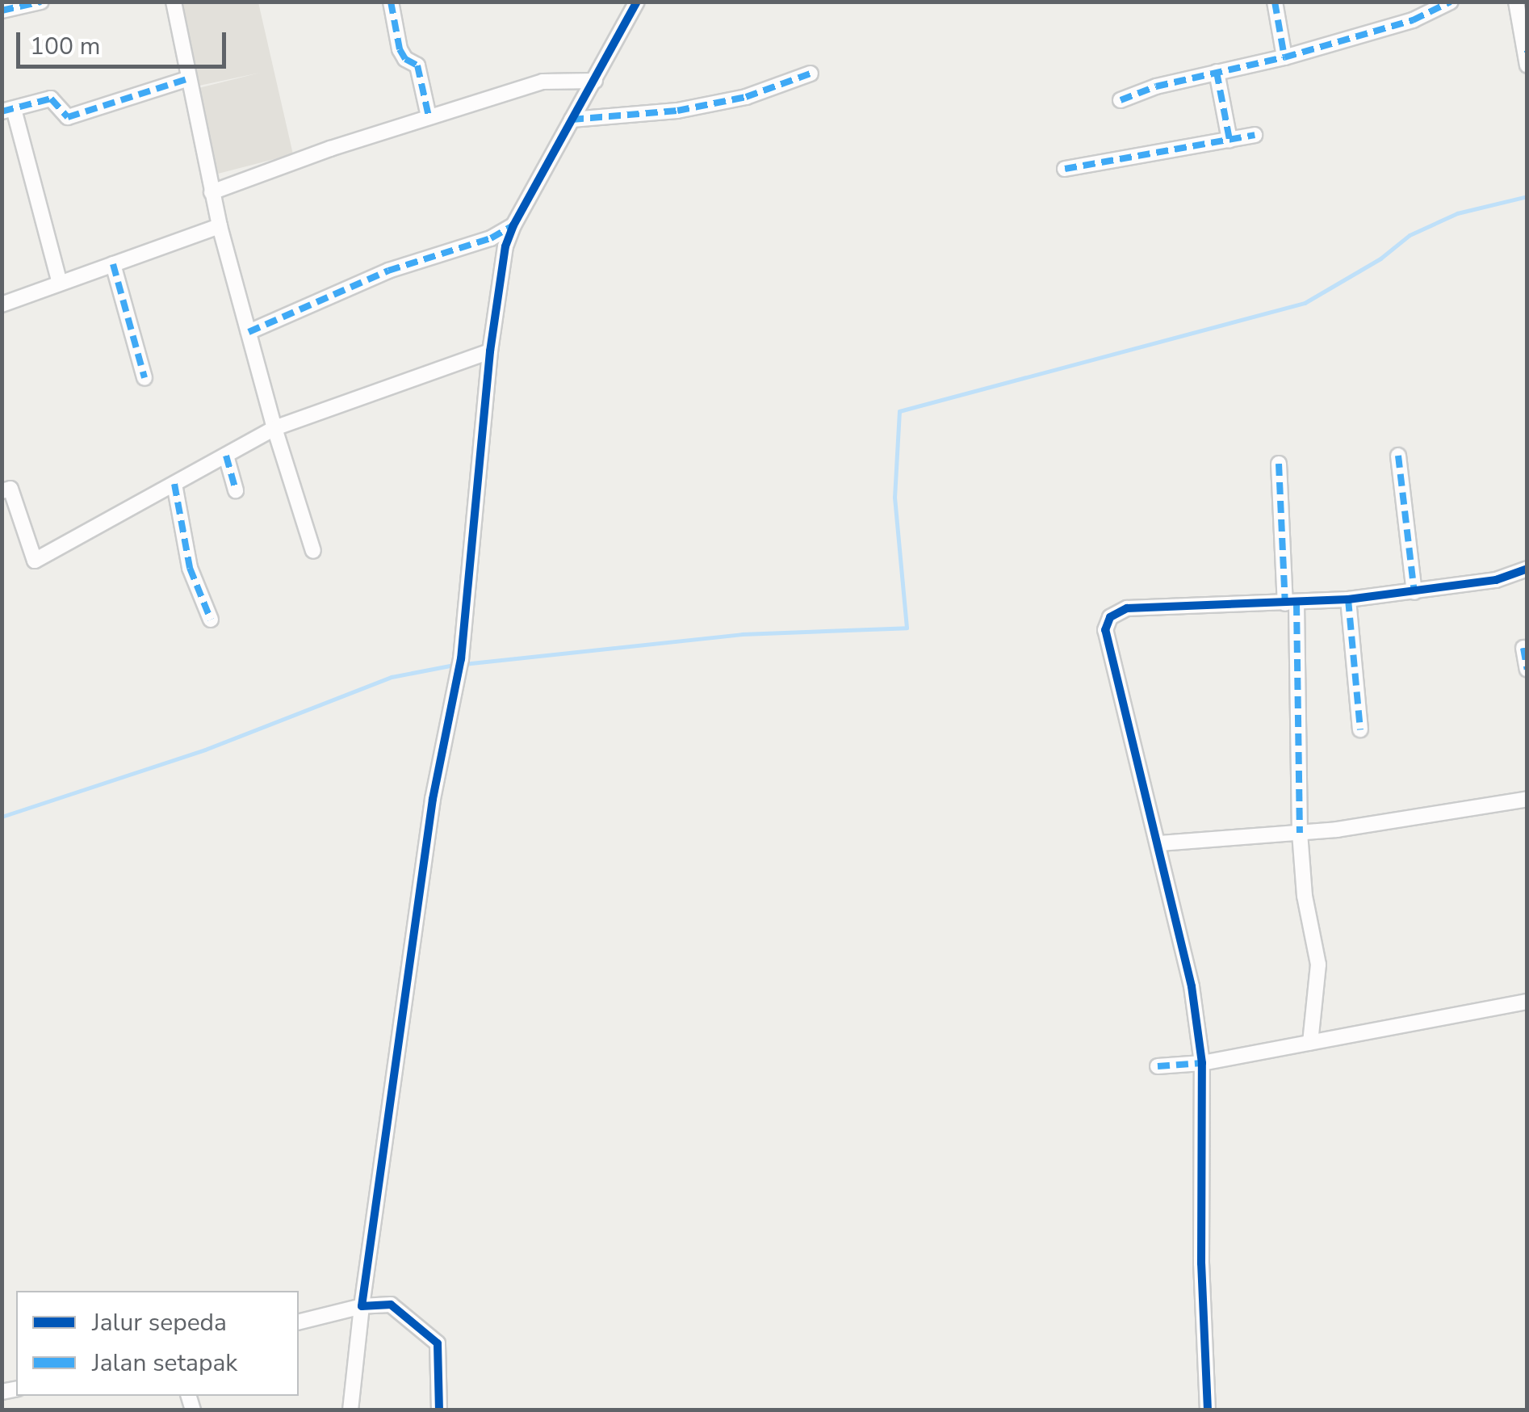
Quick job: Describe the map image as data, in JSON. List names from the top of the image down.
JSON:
{
  "legend": ["Jalur sepeda", "Jalan setapak"],
  "scale_bar": "100 m"
}
